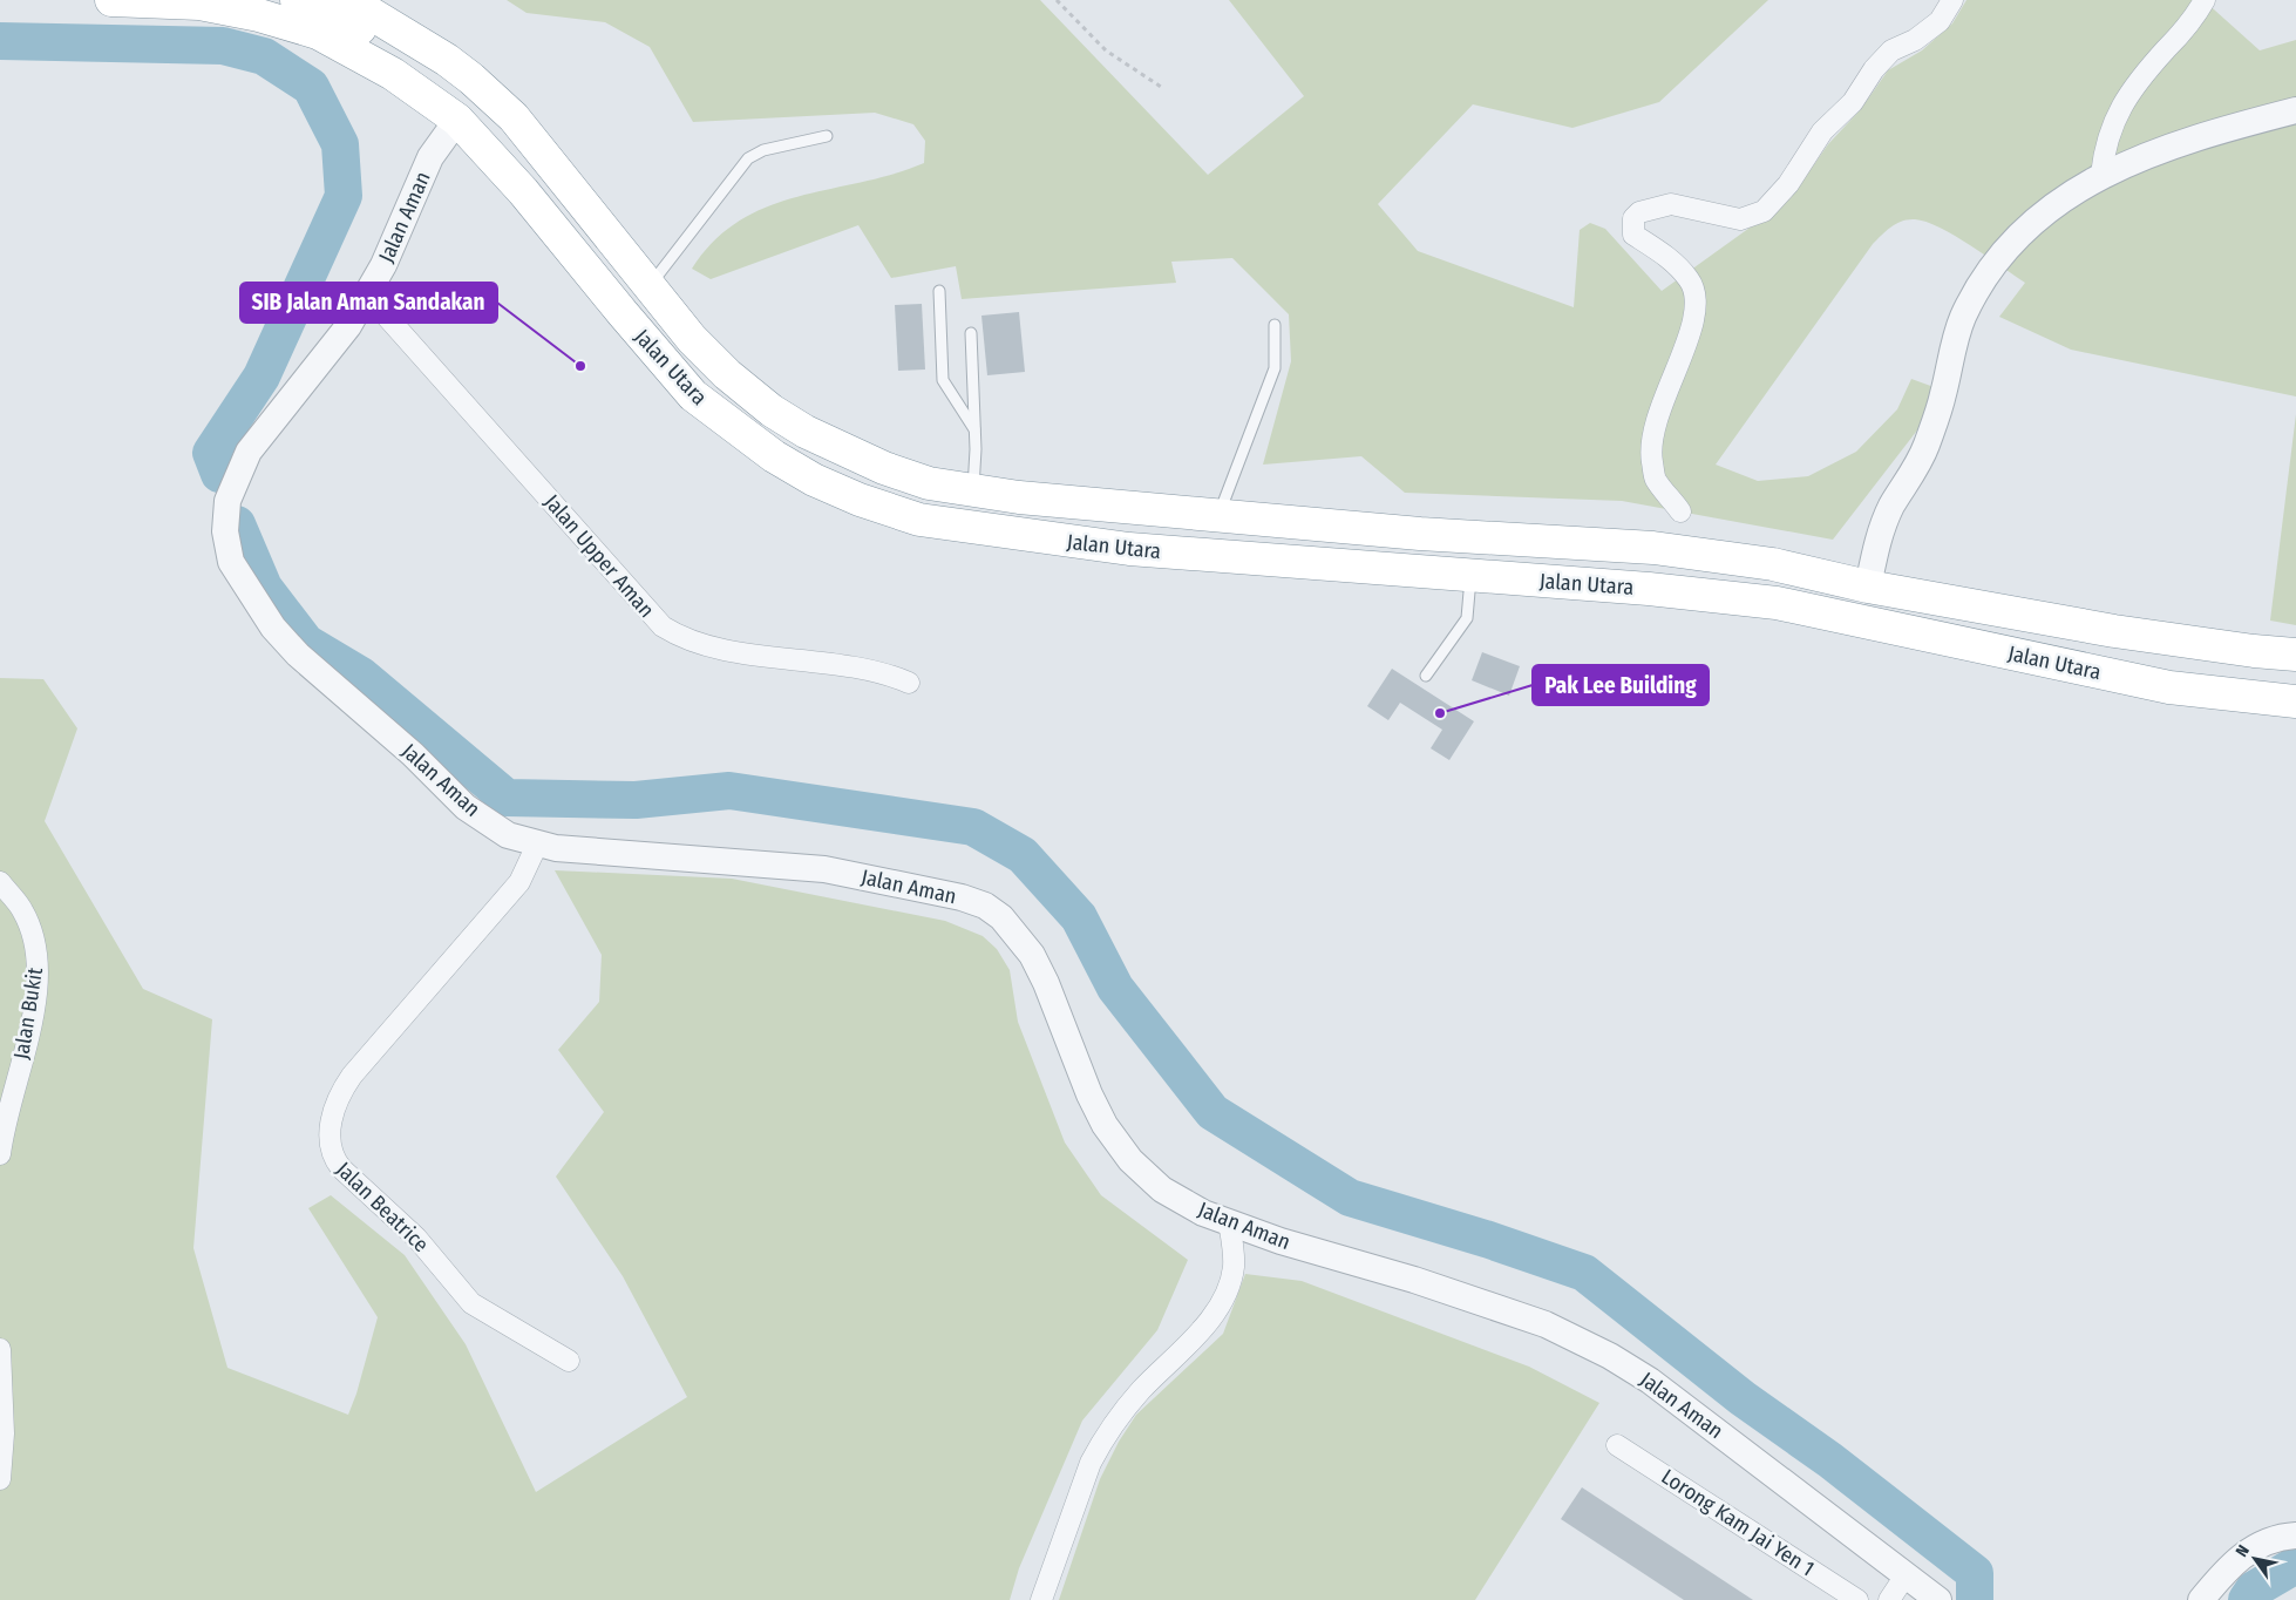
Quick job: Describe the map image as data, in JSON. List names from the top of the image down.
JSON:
{
  "streets": {
    "highway": ["Jalan Utara"],
    "street": [
      "Jalan Aman",
      "Jalan Upper Aman",
      "Jalan Bukit",
      "Jalan Beatrice",
      "Lorong Kam Jai Yen 1"
    ]
  },
  "crossings": [
    ["Jalan Aman", "Jalan Utara"],
    ["Jalan Aman", "Jalan Upper Aman"],
    ["Jalan Aman", "Jalan Beatrice"]
  ],
  "places": ["SIB Jalan Aman Sandakan", "Pak Lee Building"],
  "north": "top left"
}
